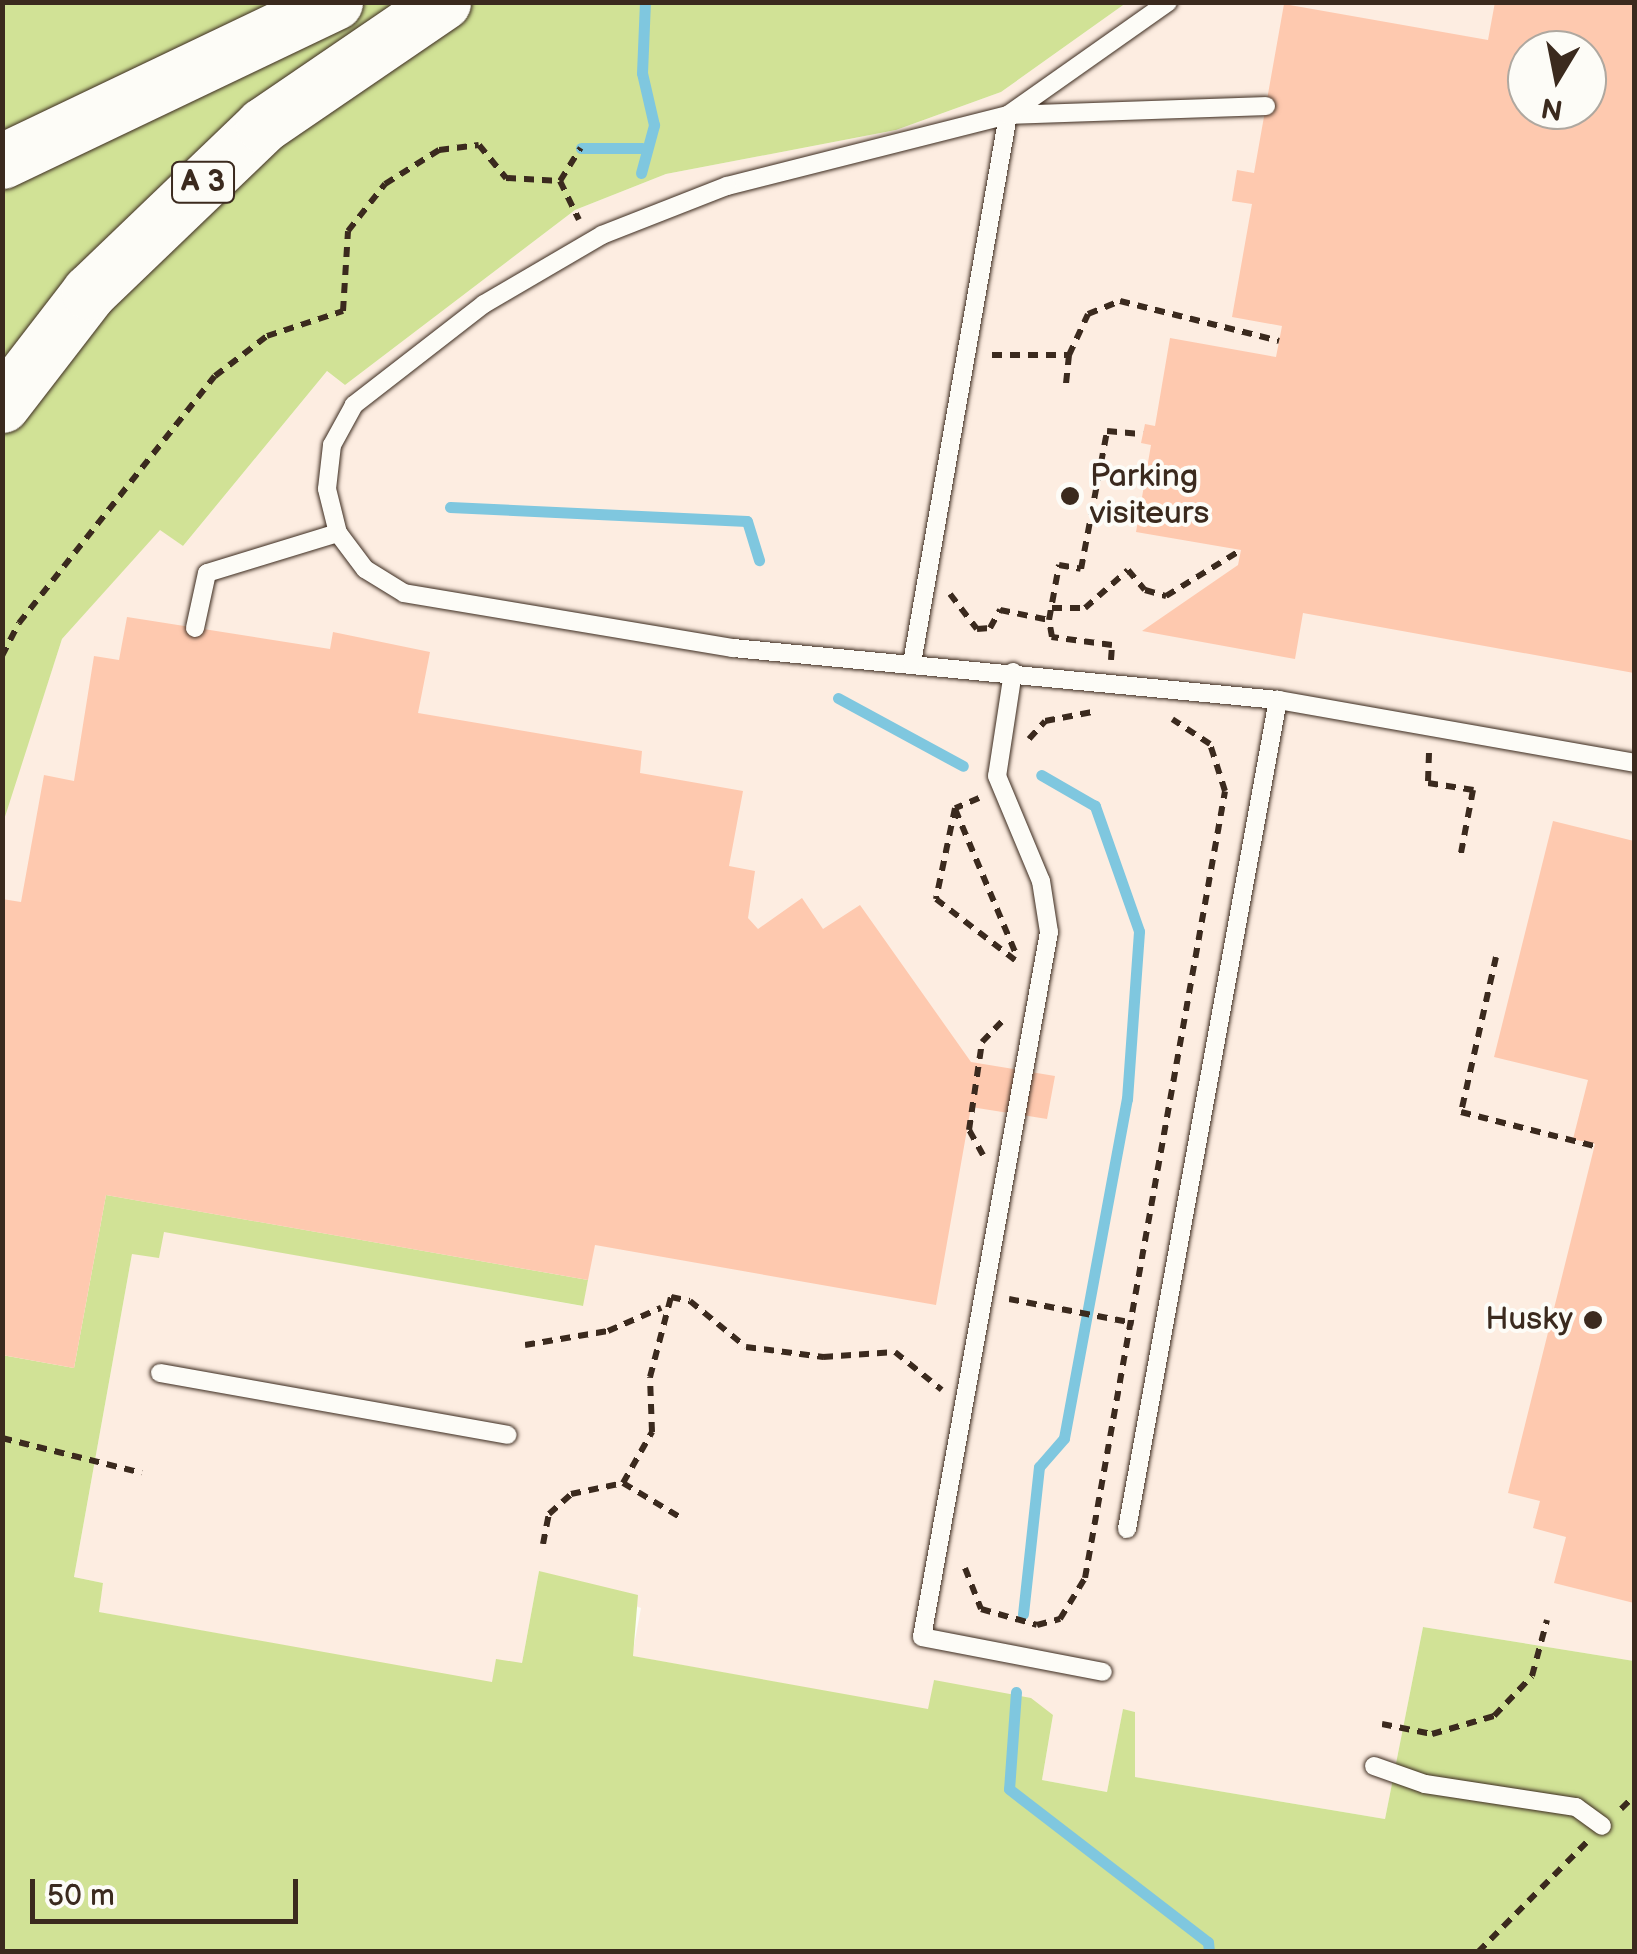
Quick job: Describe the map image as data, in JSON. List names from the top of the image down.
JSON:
{
  "streets": {
    "highway": ["A 3"]
  },
  "places": ["Parking visiteurs", "Husky"],
  "scale_bar": "50 m",
  "north": "bottom"
}
